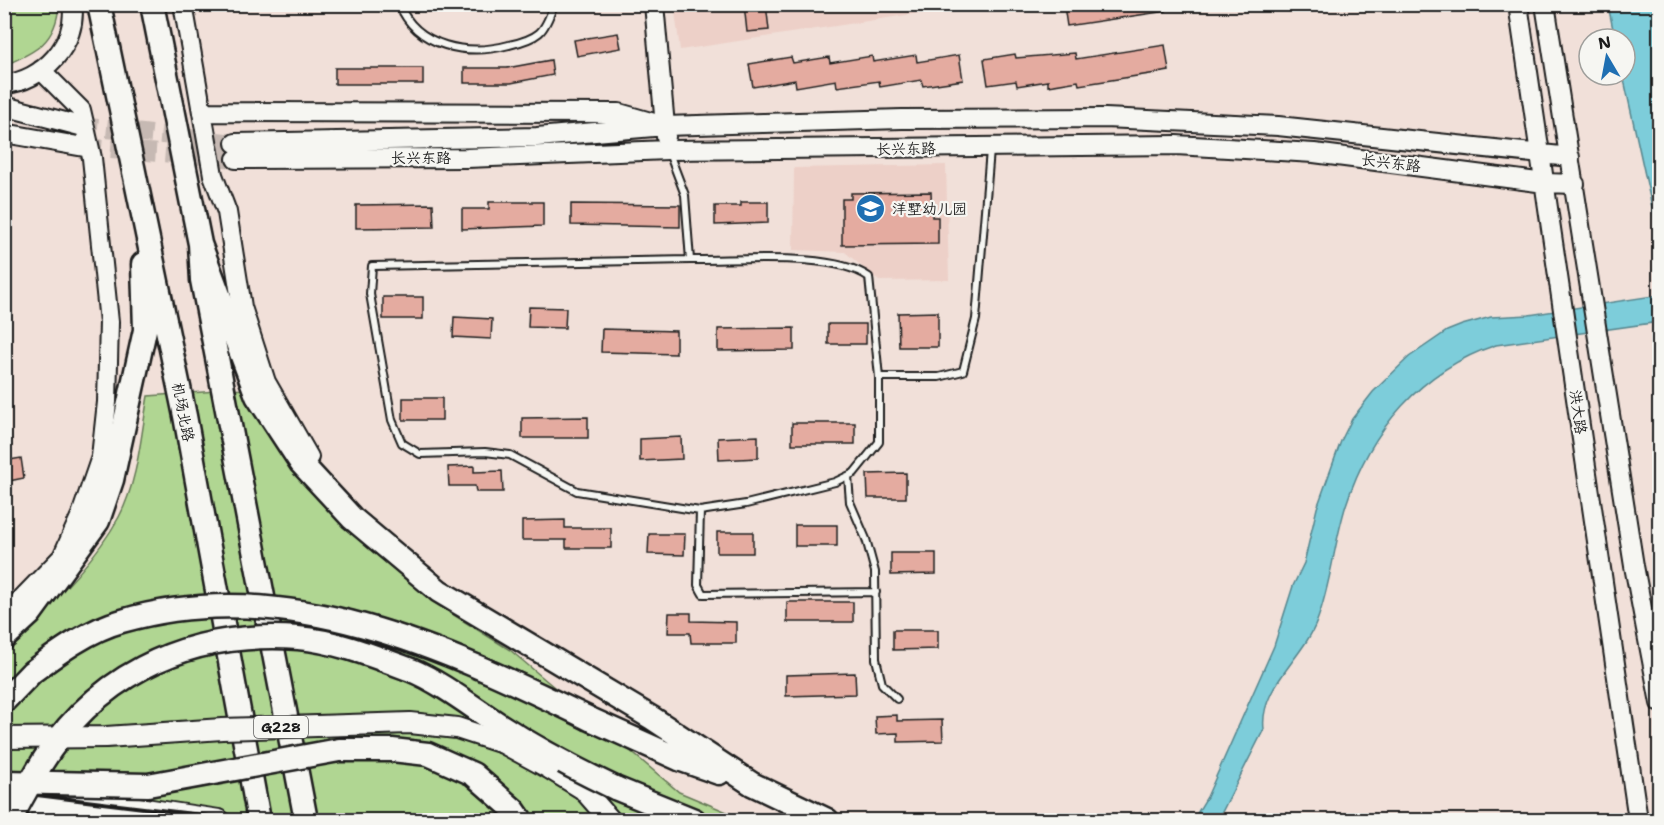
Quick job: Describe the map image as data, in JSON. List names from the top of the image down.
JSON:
{
  "streets": {
    "highway": ["机场北路"],
    "main road": ["长兴东路", "洪大路", "G228"]
  },
  "crossings": [
    ["长兴东路", "洪大路"]
  ],
  "places": {
    "school or university": ["洋墅幼儿园"]
  },
  "north": "top"
}
